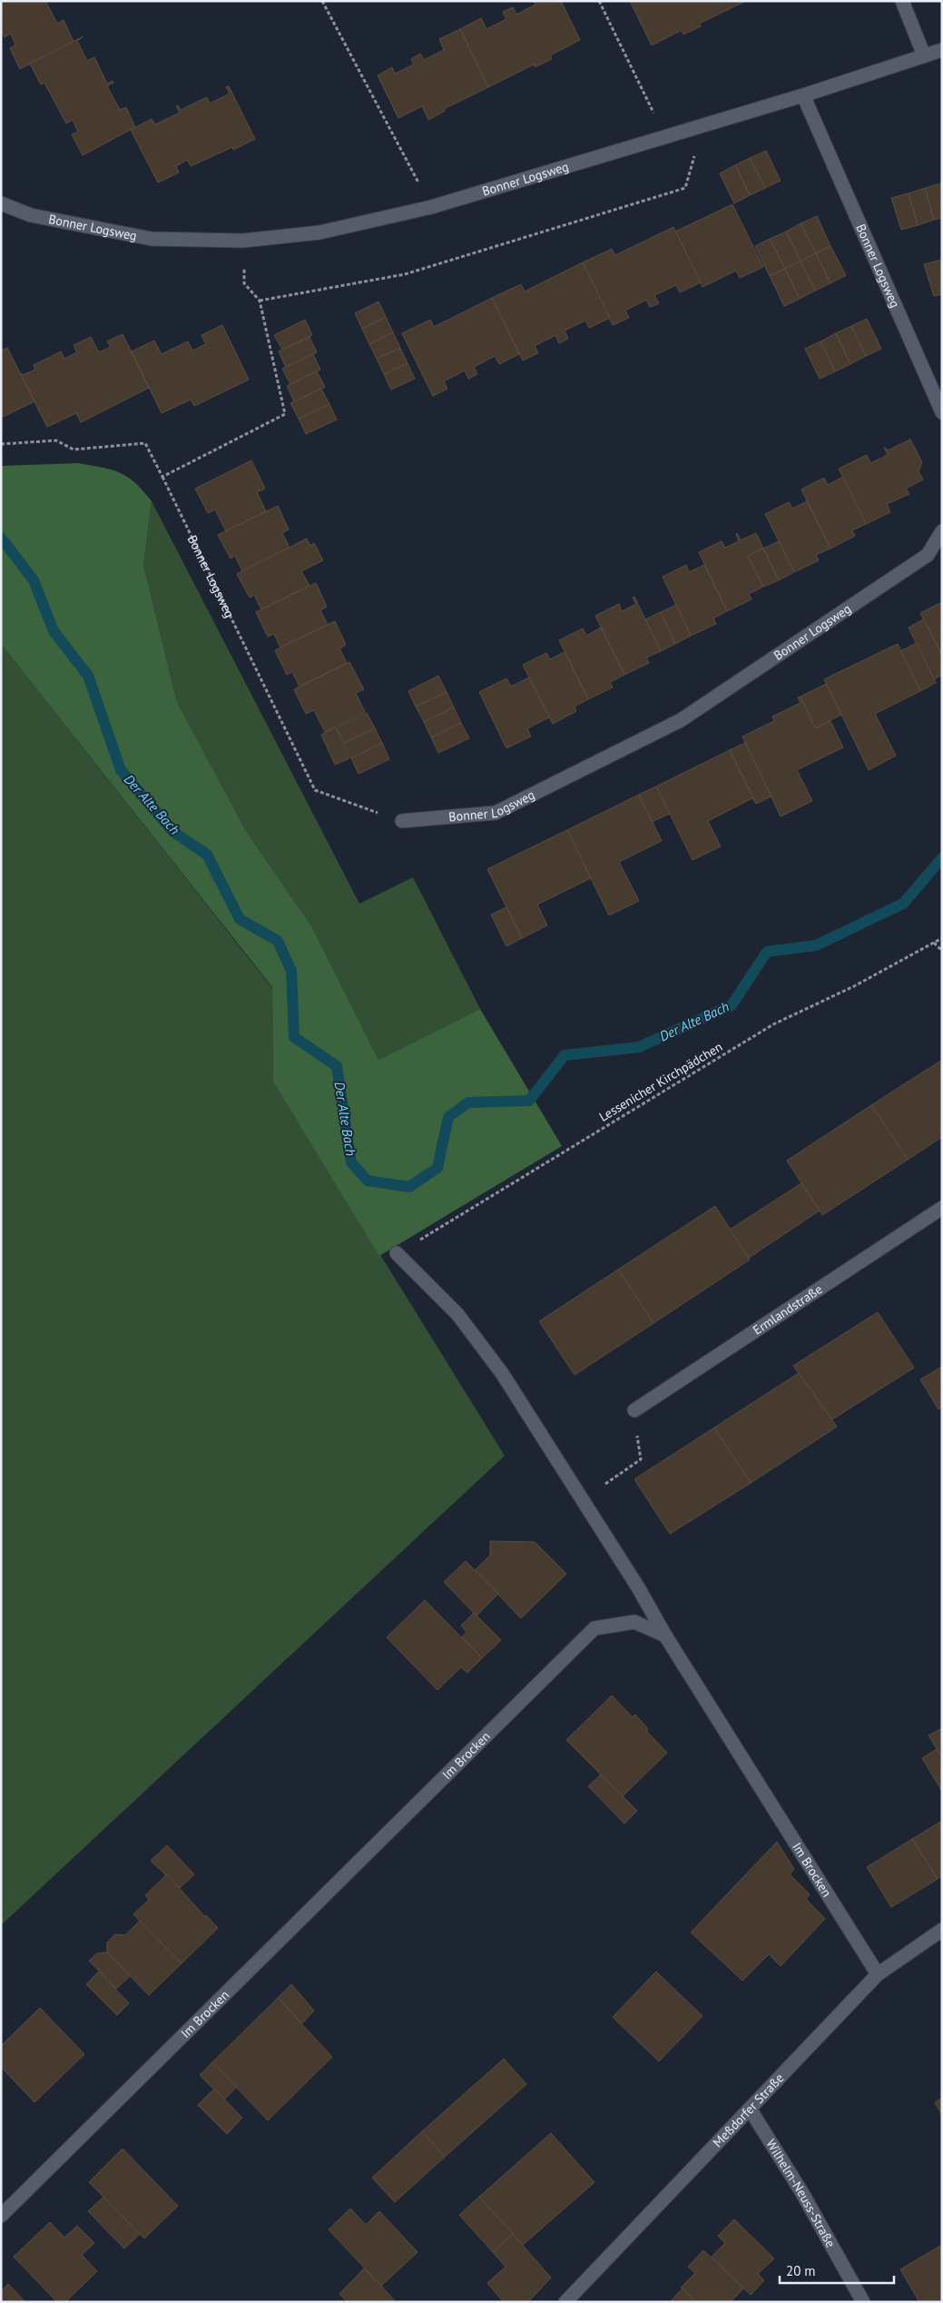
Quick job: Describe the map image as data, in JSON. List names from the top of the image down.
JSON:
{
  "streets": {
    "street": [
      "Bonner Logsweg",
      "Ermlandstraße",
      "Im Brocken",
      "Meßdorfer Straße",
      "Wilhelm-Neuss-Straße"
    ],
    "path": ["Lessenicher Kirchpädchen"]
  },
  "crossings": [
    ["Im Brocken", "Meßdorfer Straße"],
    ["Meßdorfer Straße", "Wilhelm-Neuss-Straße"]
  ],
  "water": ["Der Alte Bach"],
  "scale_bar": "20 m"
}
